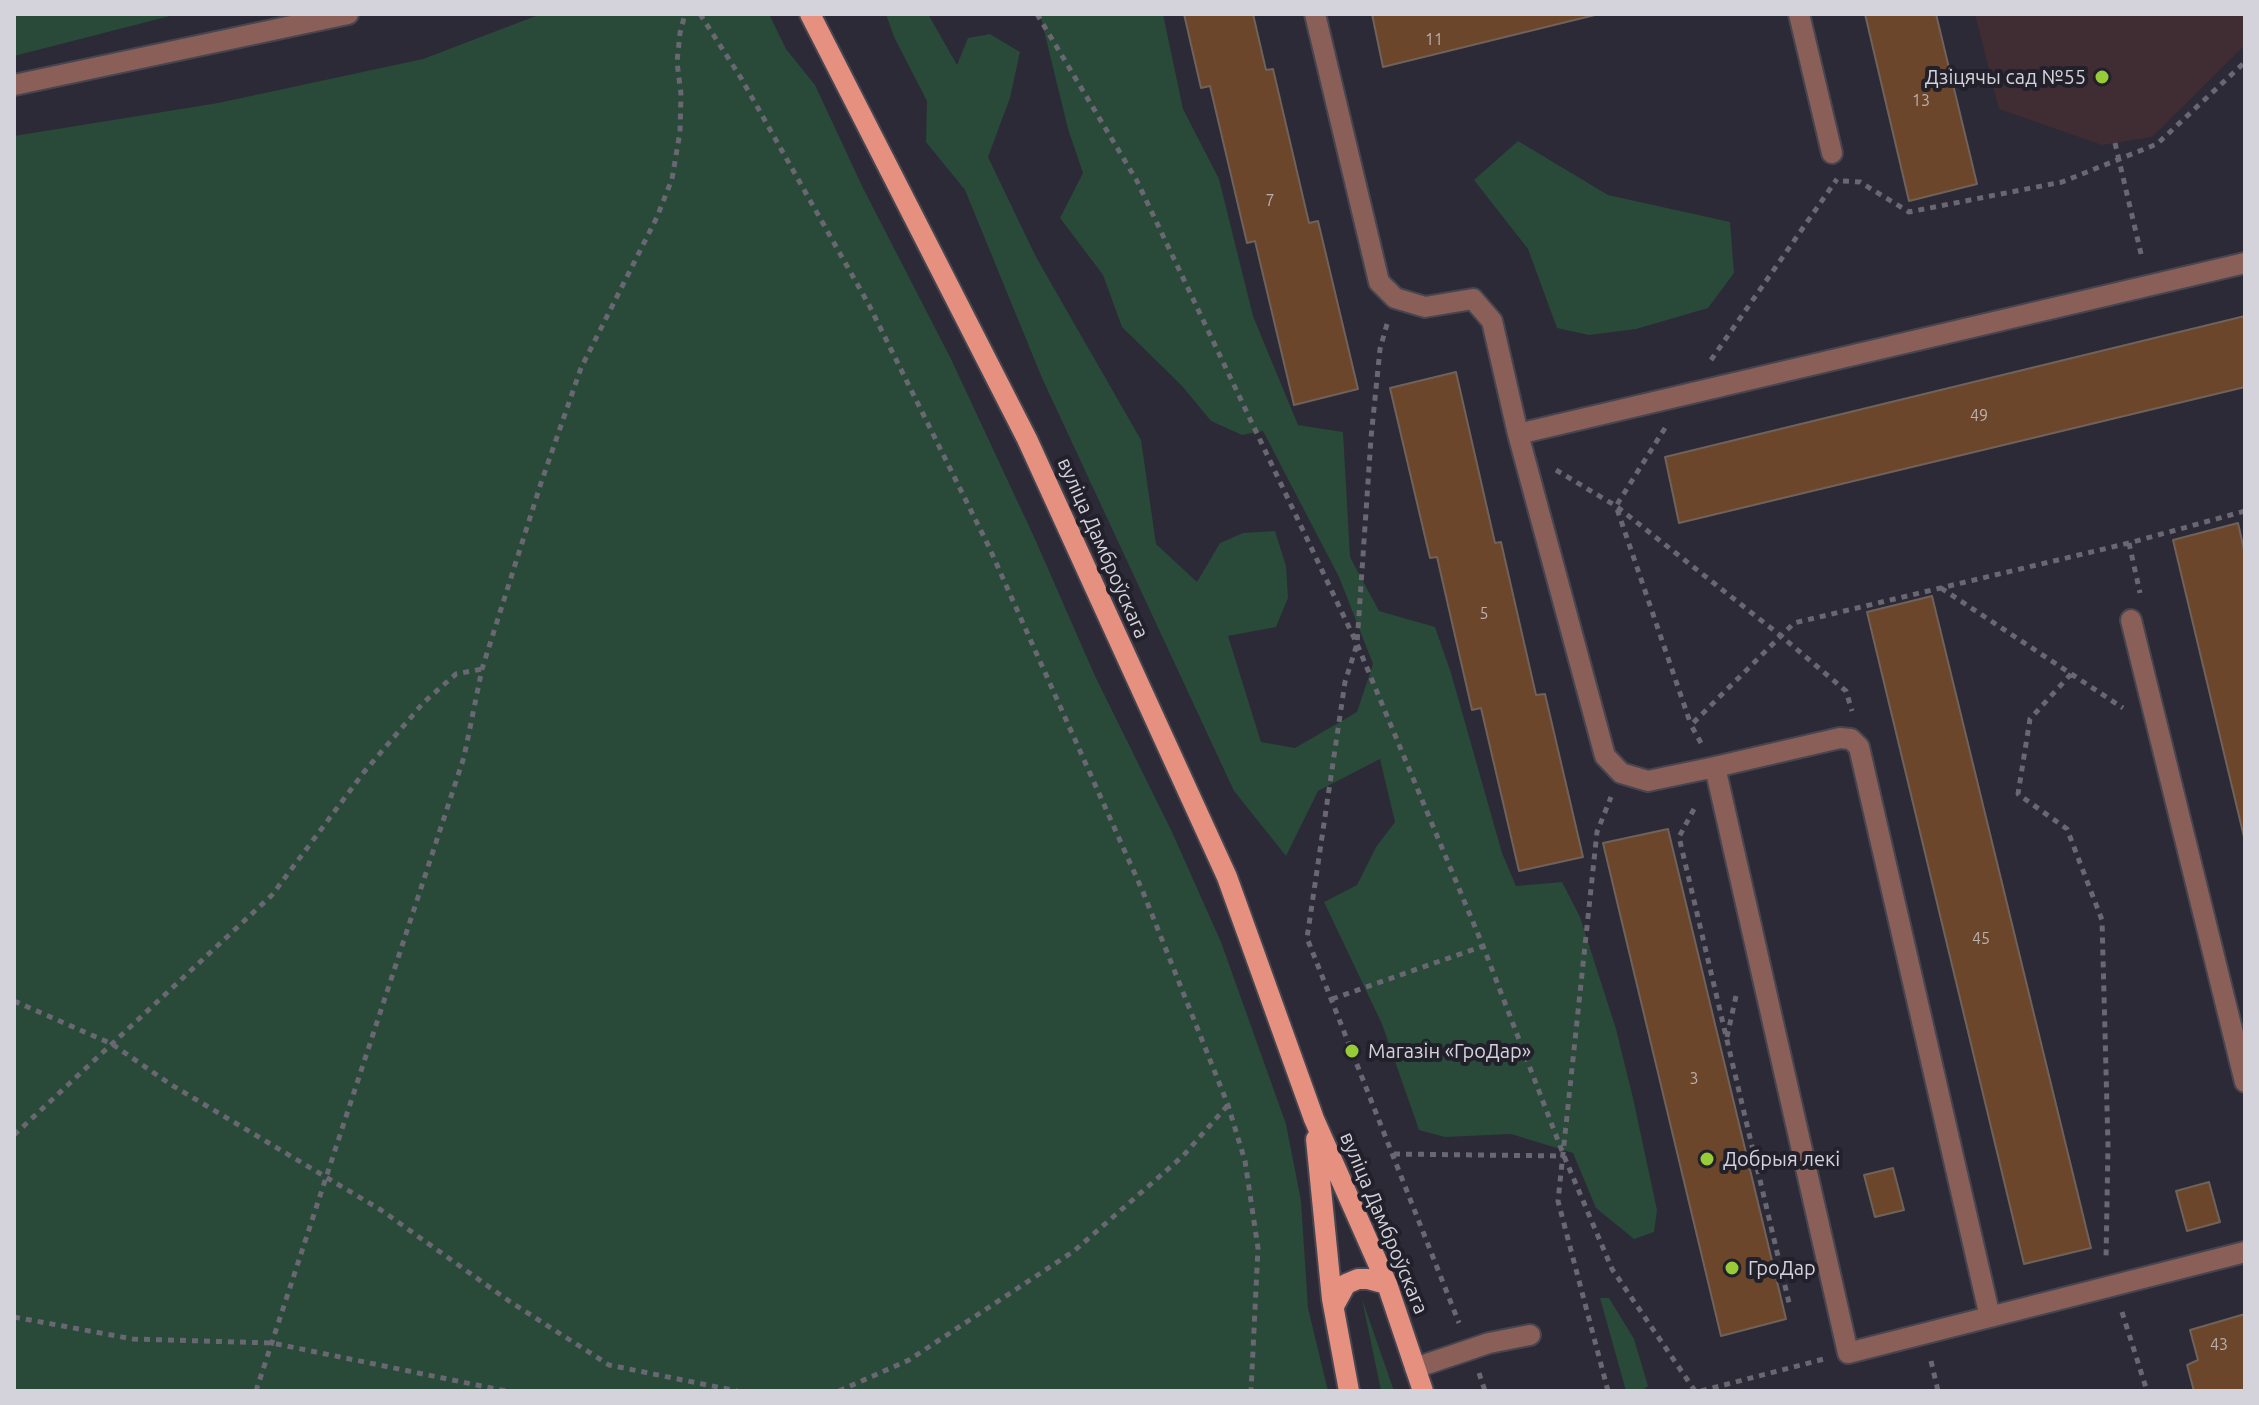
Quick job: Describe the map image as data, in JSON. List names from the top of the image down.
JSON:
{
  "streets": {
    "main road": ["вуліца Дамброўскага"]
  },
  "places": [
    "Дзіцячы сад №55",
    "Магазін «ГроДар»",
    "Добрыя лекі",
    "ГроДар"
  ],
  "house_numbers": [
    "11",
    "13",
    "7",
    "49",
    "5",
    "45",
    "3",
    "43"
  ]
}
